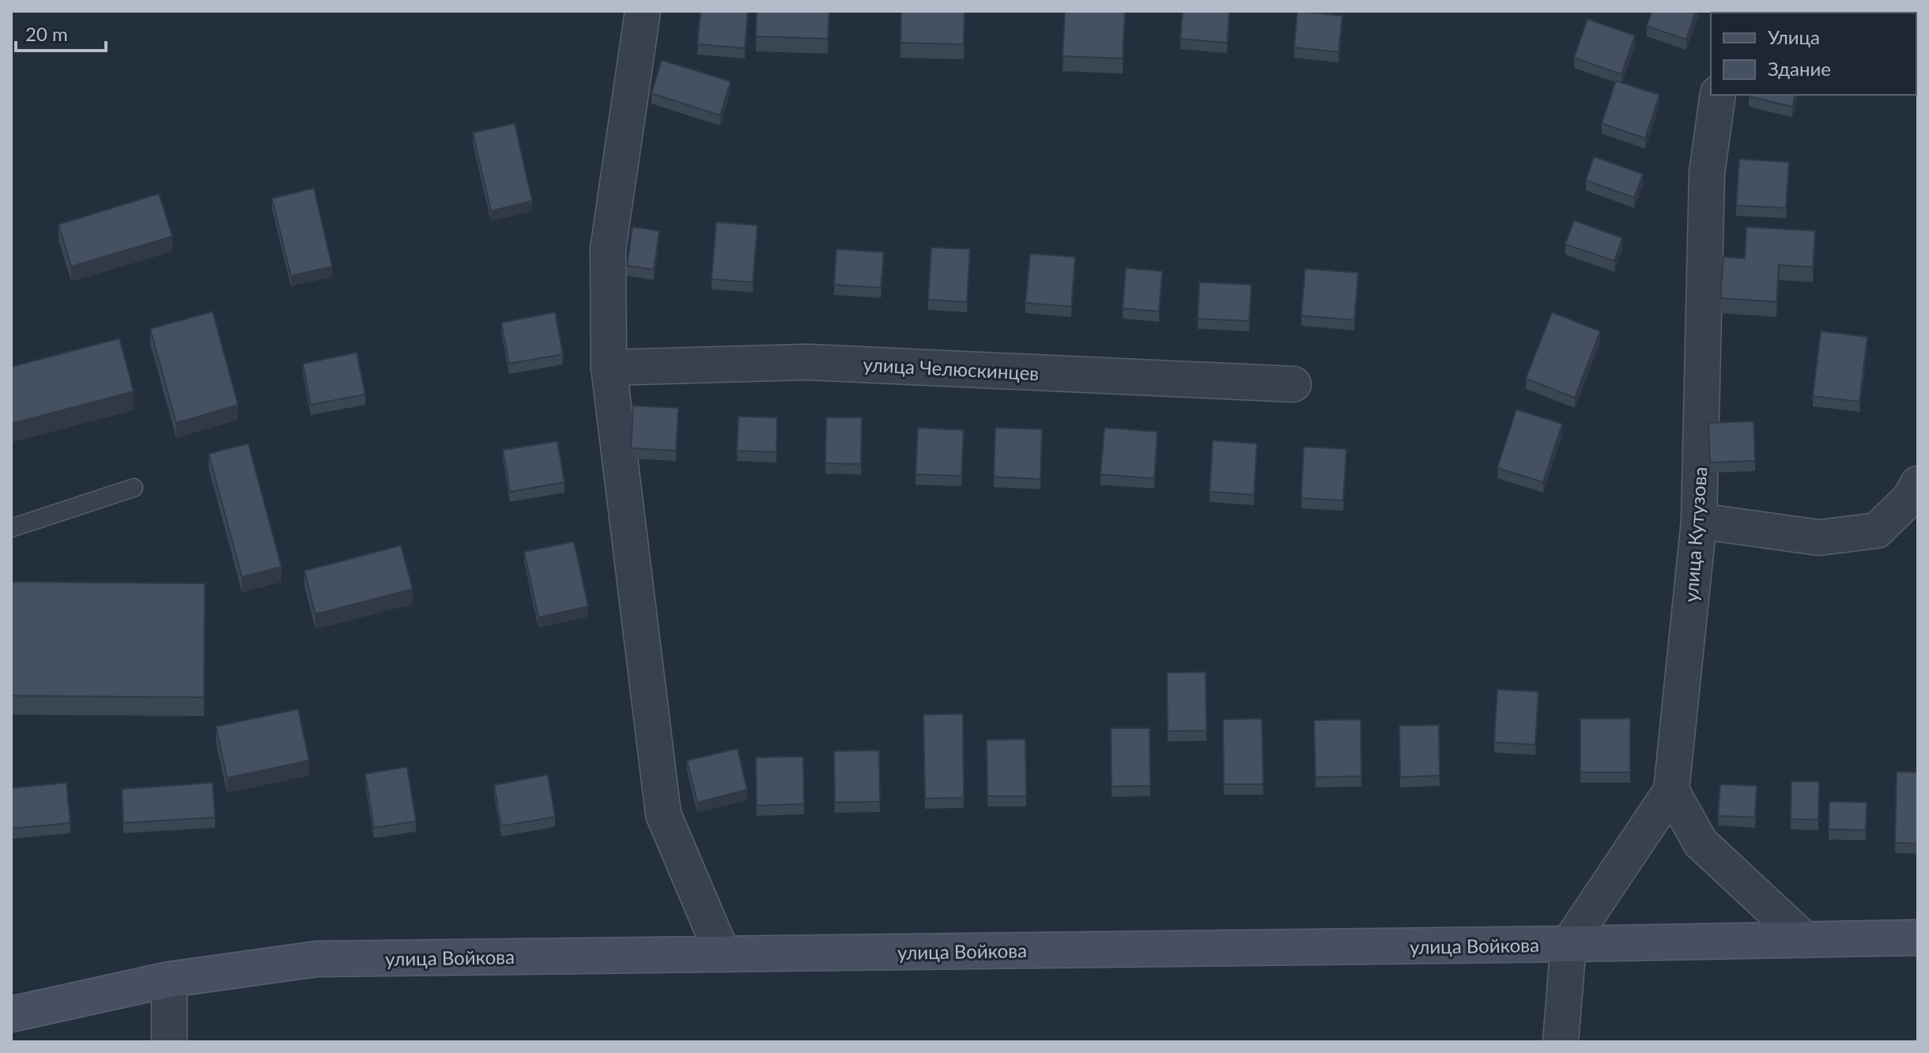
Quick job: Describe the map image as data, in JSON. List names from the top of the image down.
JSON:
{
  "streets": {
    "main road": ["улица Войкова"],
    "street": ["улица Челюскинцев", "улица Кутузова"]
  },
  "crossings": [
    ["улица Кутузова", "улица Войкова"]
  ],
  "legend": ["Улица", "Здание"],
  "scale_bar": "20 m"
}
